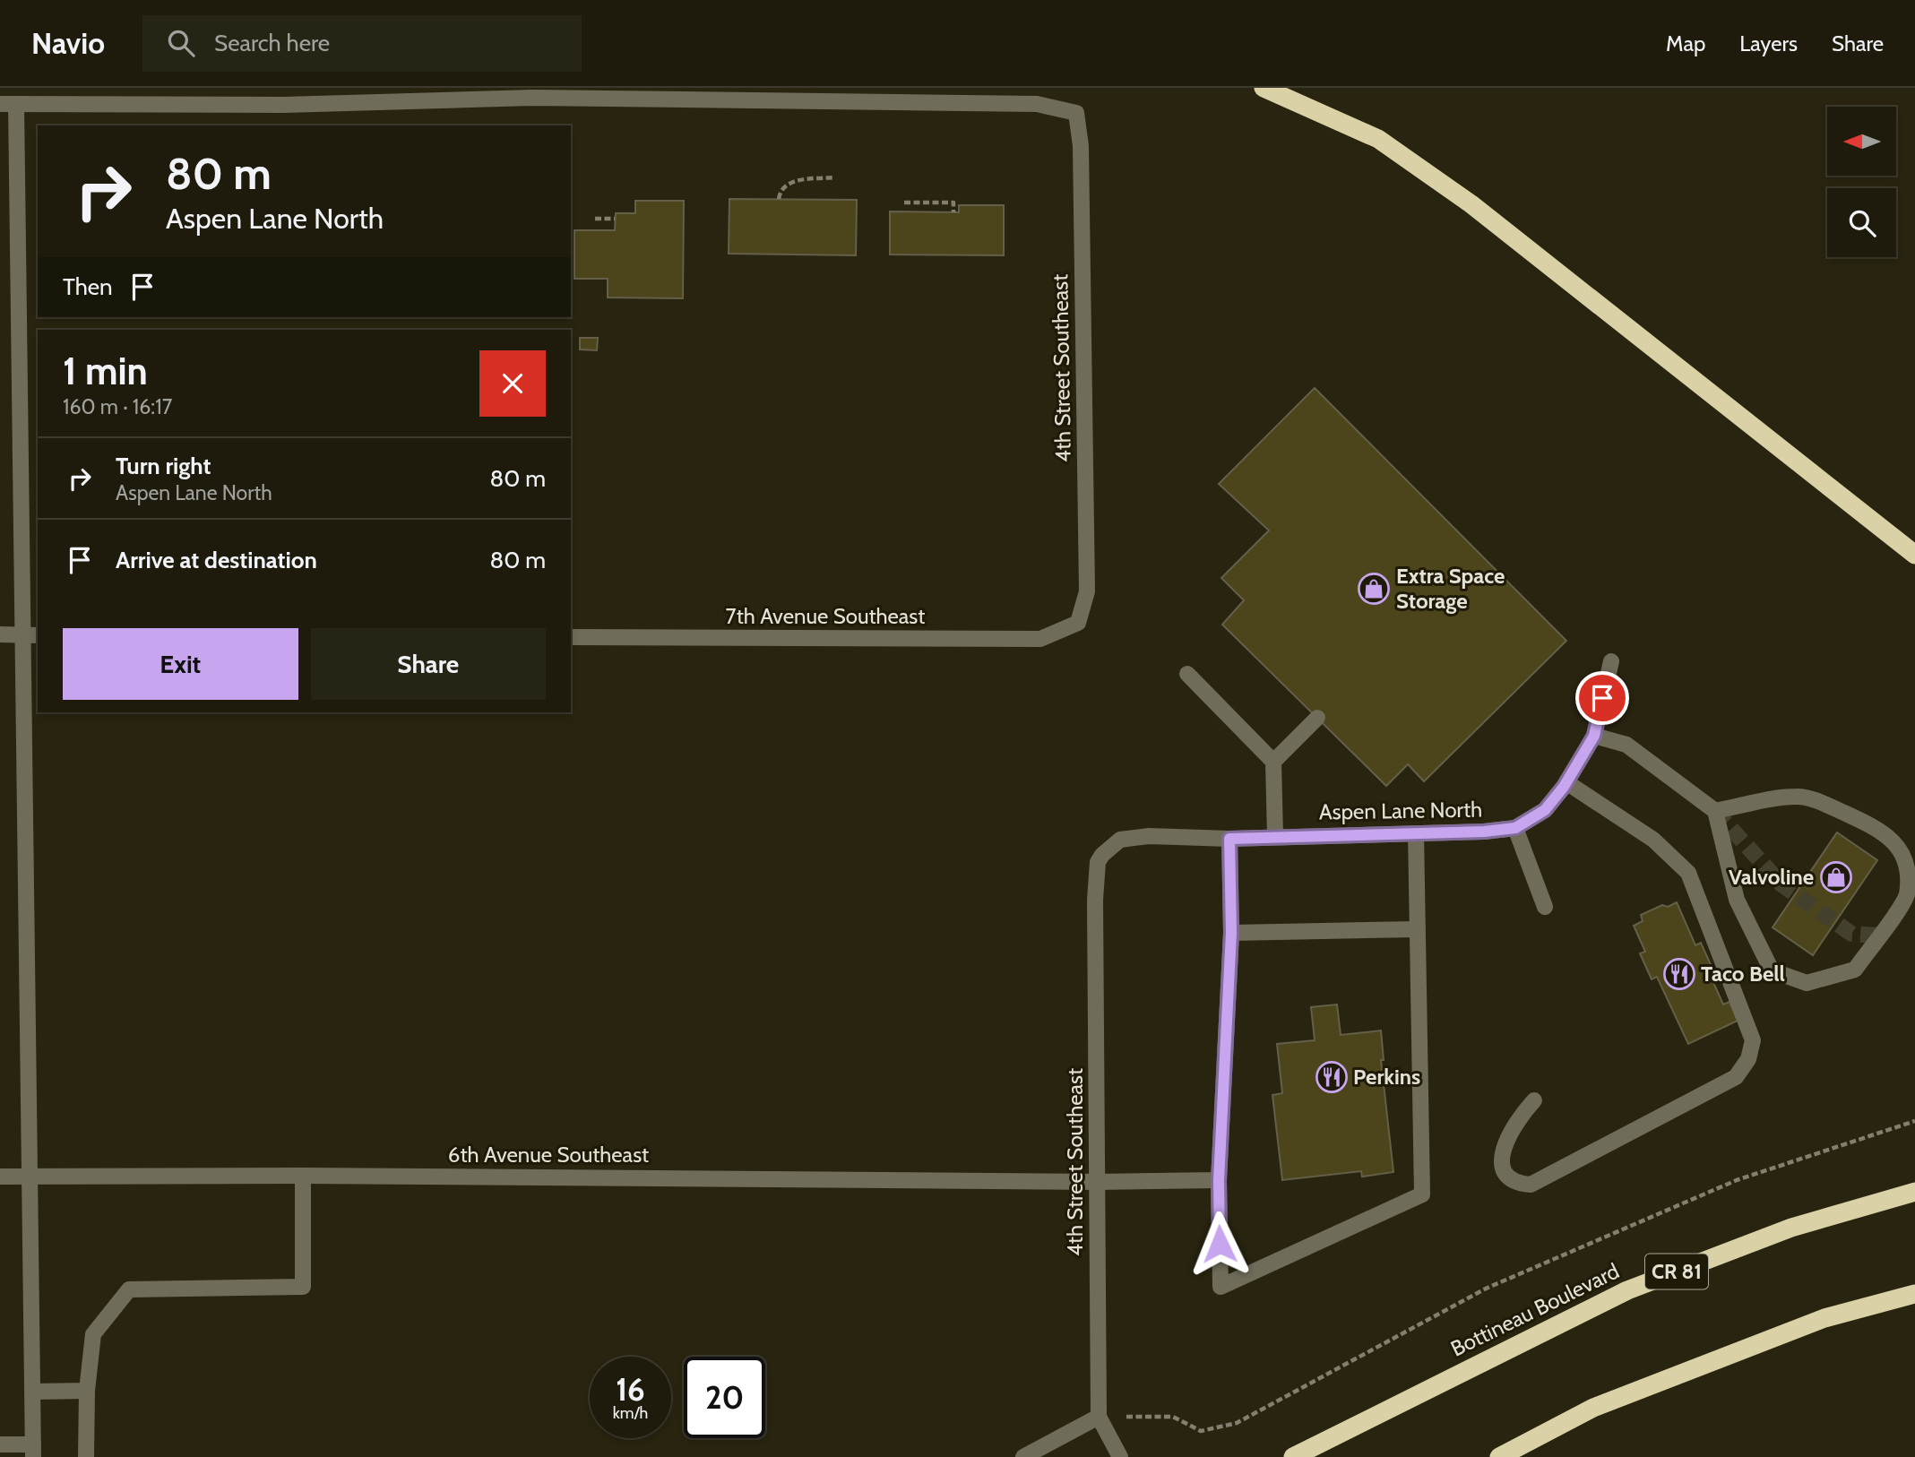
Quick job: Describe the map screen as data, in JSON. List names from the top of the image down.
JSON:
{
  "streets": {
    "highway": ["CR 81", "Bottineau Boulevard"],
    "street": [
      "4th Street Southeast",
      "7th Avenue Southeast",
      "Aspen Lane North",
      "6th Avenue Southeast"
    ]
  },
  "crossings": [
    ["4th Street Southeast", "7th Avenue Southeast"],
    ["4th Street Southeast", "Aspen Lane North"],
    ["4th Street Southeast", "6th Avenue Southeast"]
  ],
  "places": {
    "shop": ["Extra Space Storage", "Valvoline"],
    "restaurant": ["Taco Bell", "Perkins"]
  },
  "north": "left",
  "page": {
    "header": "Navio",
    "search": "Search here",
    "nav": ["Map", "Layers", "Share"],
    "turn": ["80 m", "Aspen Lane North"],
    "then": "Then",
    "heading": ["1 min", "160 m · 16:17"],
    "list": [
      {
        "name": "Turn right",
        "note": "Aspen Lane North",
        "value": "80 m"
      },
      {
        "name": "Arrive at destination",
        "value": "80 m"
      }
    ],
    "buttons": ["Exit", "Share"],
    "speed": "16 km/h",
    "limit": "20"
  }
}
